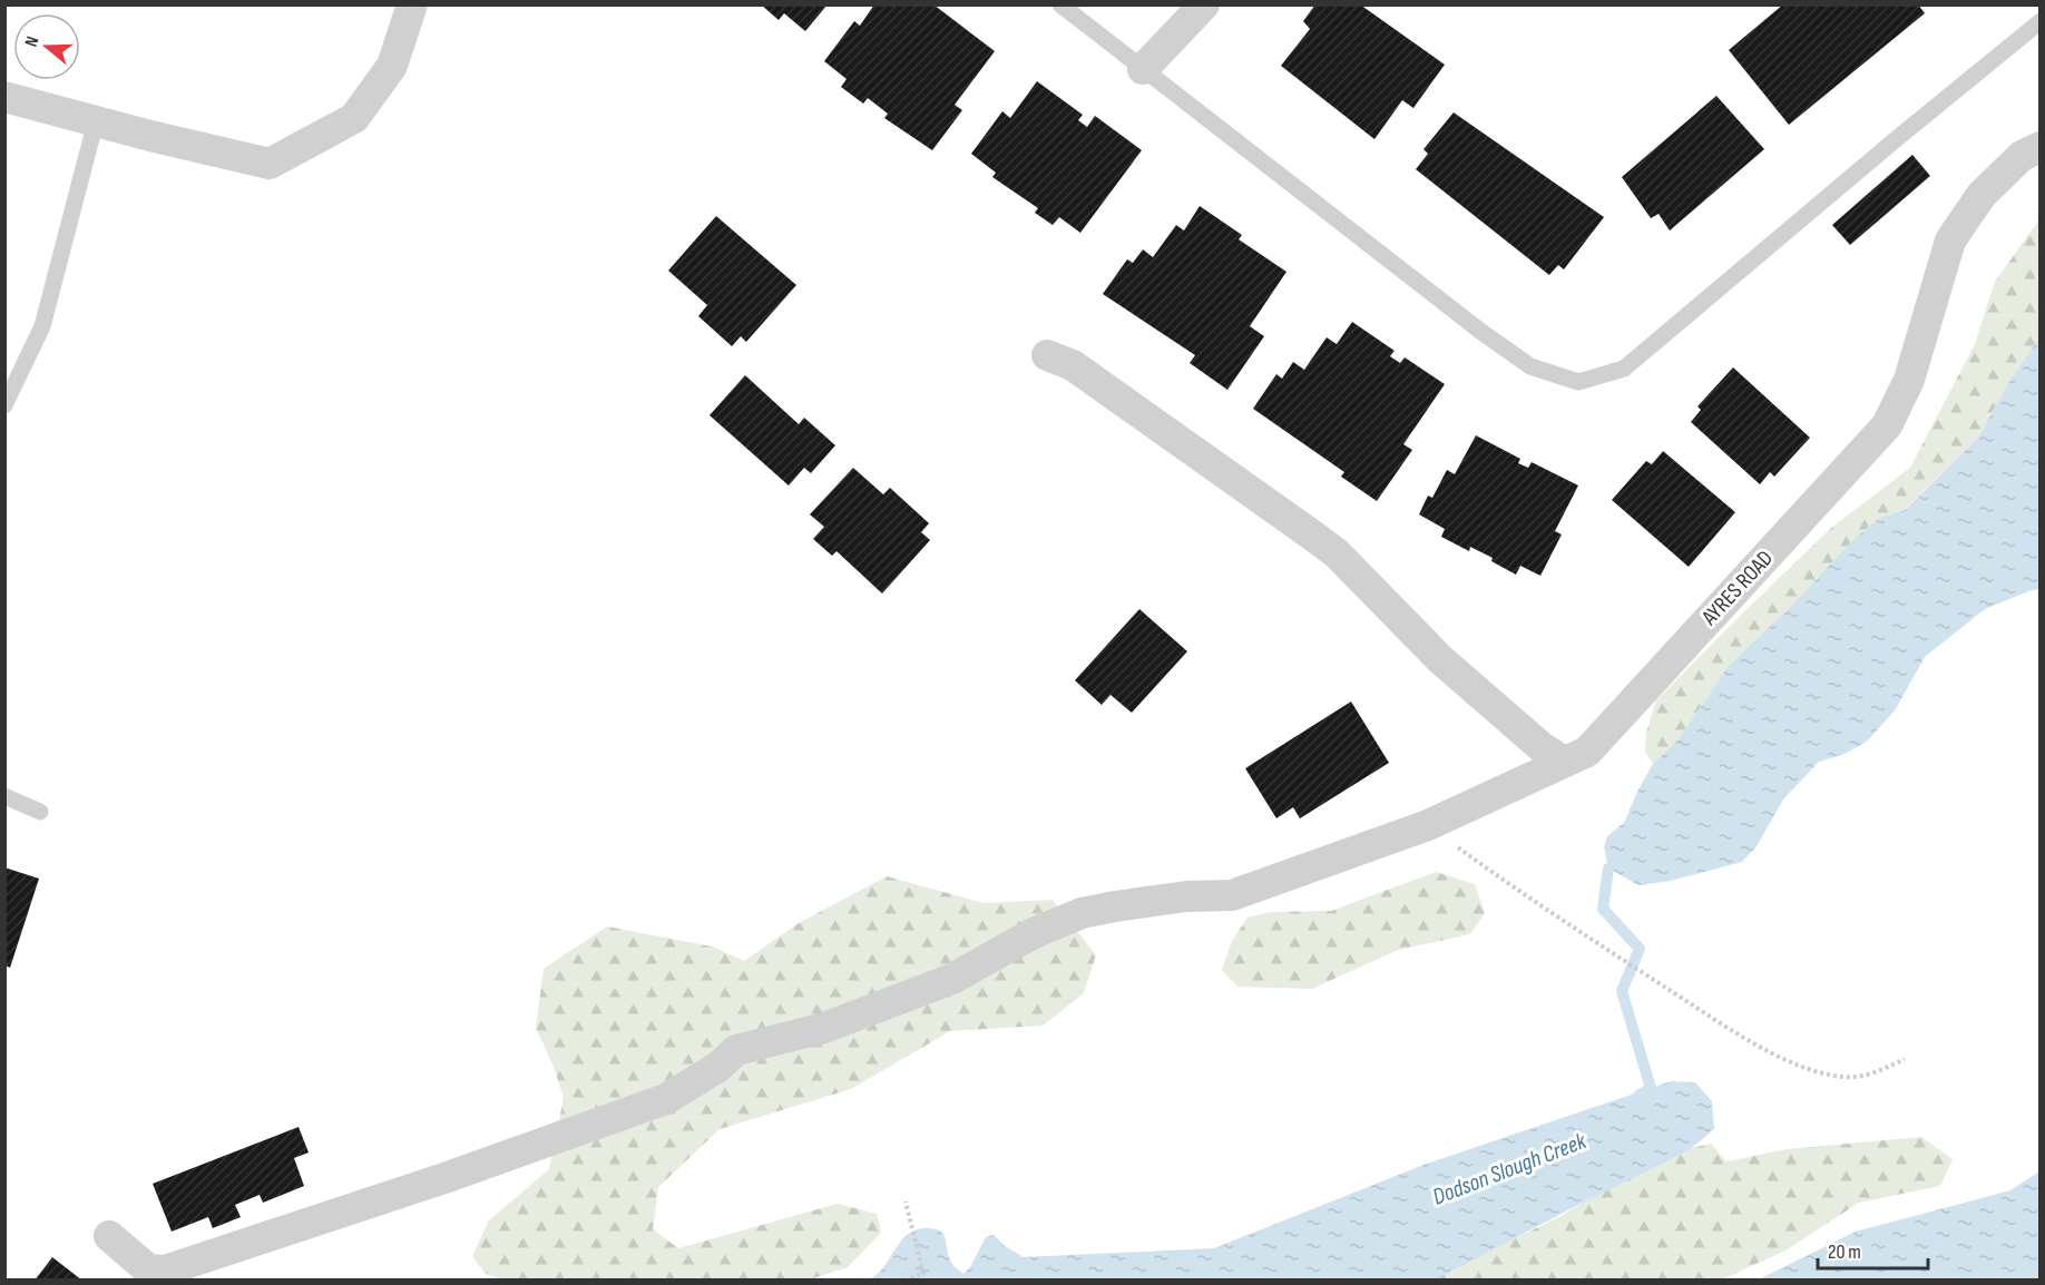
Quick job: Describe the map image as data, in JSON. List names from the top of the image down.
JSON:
{
  "streets": {
    "street": ["AYRES ROAD"]
  },
  "water": ["Dodson Slough Creek"],
  "scale_bar": "20 m",
  "north": "left"
}
